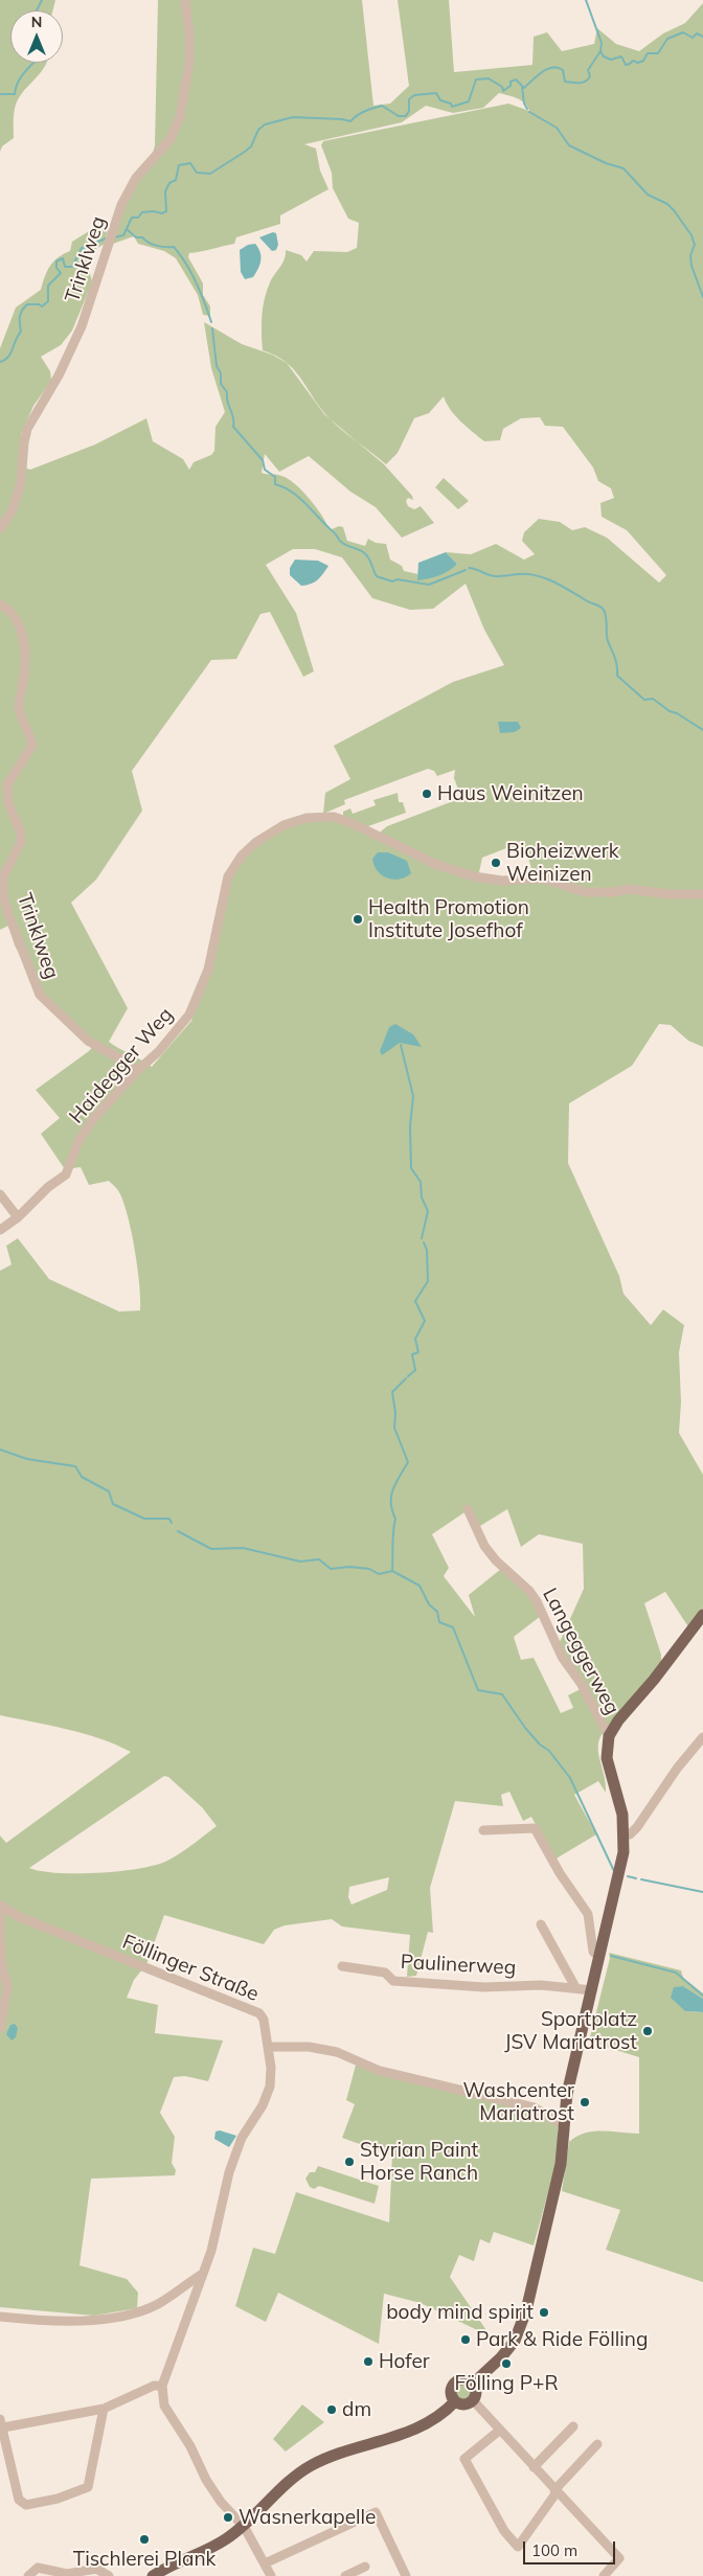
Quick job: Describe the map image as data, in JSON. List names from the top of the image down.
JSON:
{
  "streets": {
    "street": [
      "Trinklweg",
      "Haidegger Weg",
      "Langeggerweg",
      "Paulinerweg",
      "Föllinger Straße"
    ]
  },
  "crossings": [
    ["Trinklweg", "Haidegger Weg"]
  ],
  "places": [
    "Haus Weinitzen",
    "Bioheizwerk Weinizen",
    "Health Promotion Institute Josefhof",
    "Sportplatz JSV Mariatrost",
    "Washcenter Mariatrost",
    "Styrian Paint Horse Ranch",
    "body mind spirit",
    "Park & Ride Fölling",
    "Hofer",
    "Fölling P+R",
    "dm",
    "Wasnerkapelle",
    "Tischlerei Plank"
  ],
  "scale_bar": "100 m",
  "north": "top"
}
